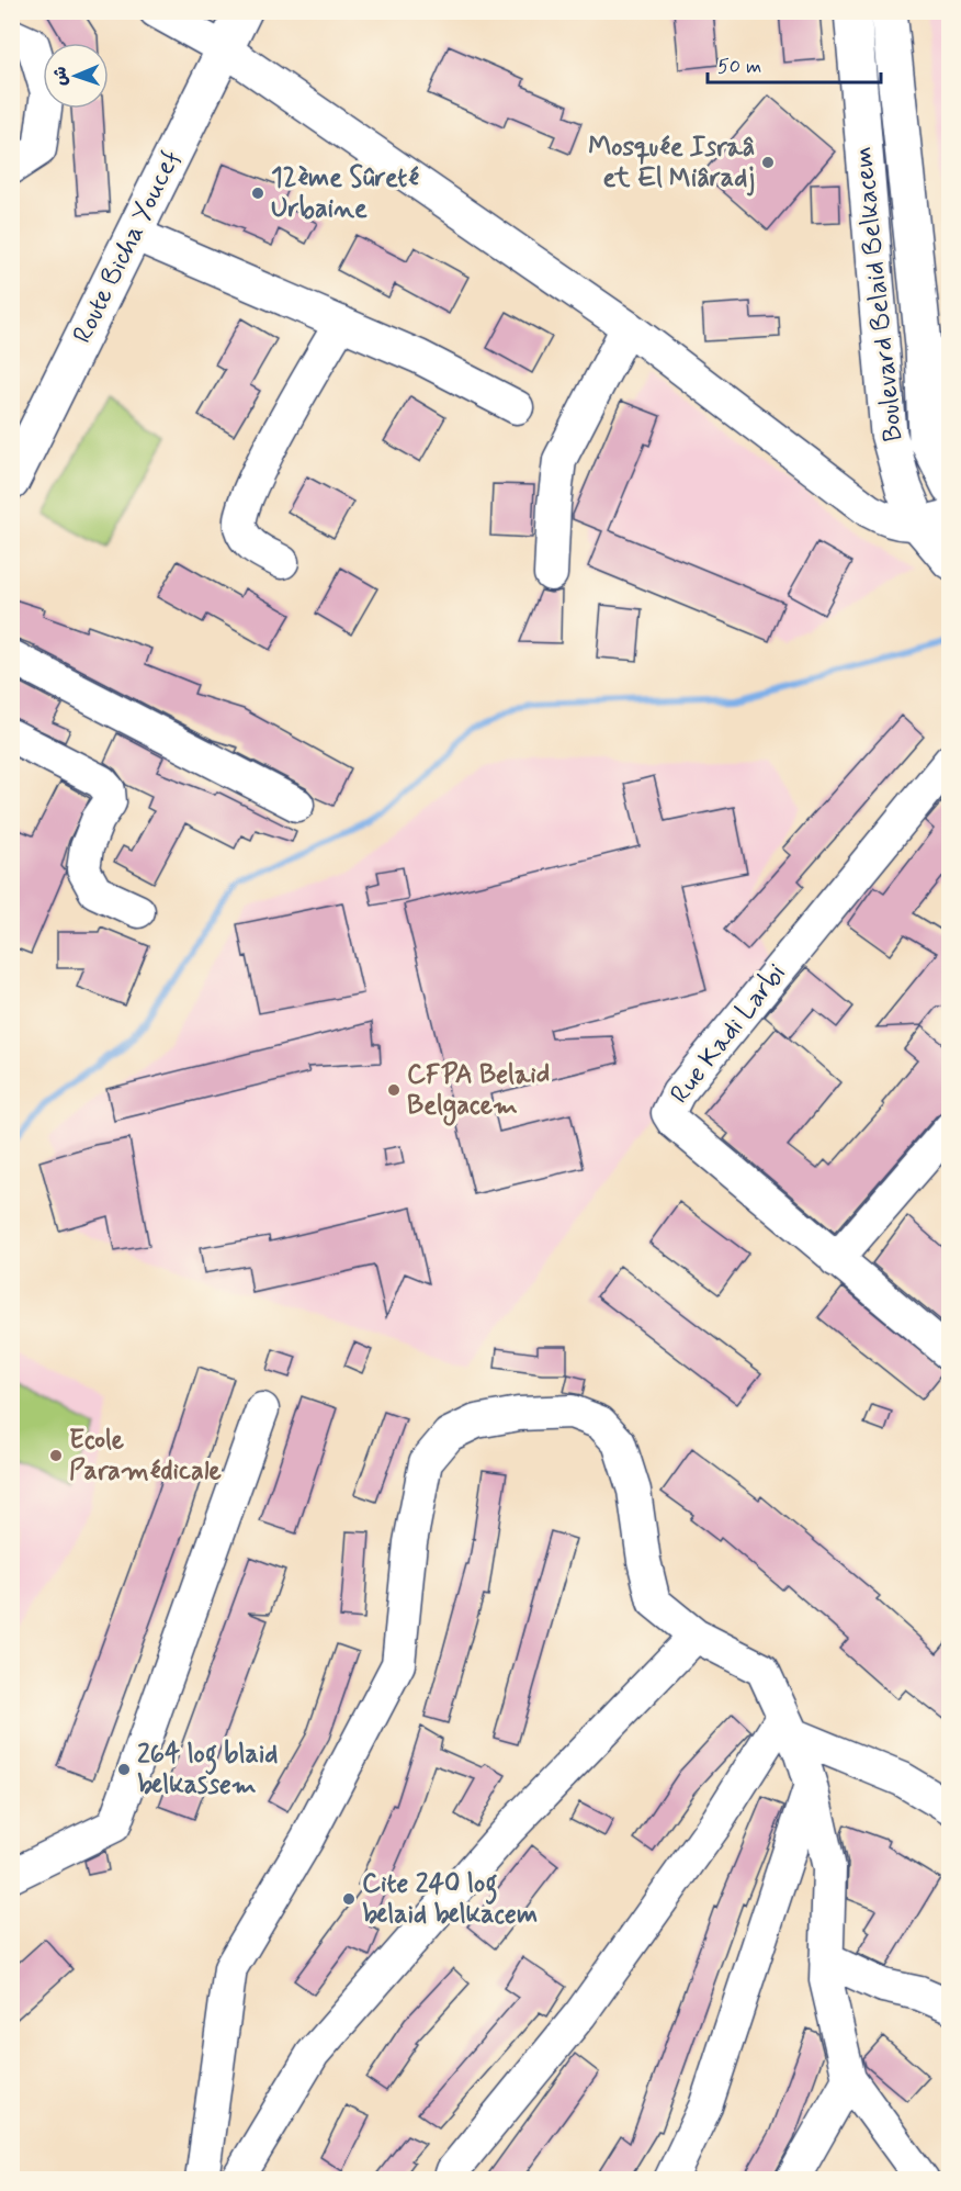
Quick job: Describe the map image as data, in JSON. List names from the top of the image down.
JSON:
{
  "streets": {
    "main road": ["Route Bicha Youcef", "Boulevard Belaid Belkacem"],
    "street": ["Rue Kadi Larbi"]
  },
  "places": [
    "Mosquée Israâ et El Miâradj",
    "12ème Sûreté Urbaine",
    "CFPA Belaid Belgacem",
    "Ecole Paramédicale",
    "264 log blaid belkassem",
    "Cite 240 log belaid belkacem"
  ],
  "scale_bar": "50 m",
  "north": "left"
}
